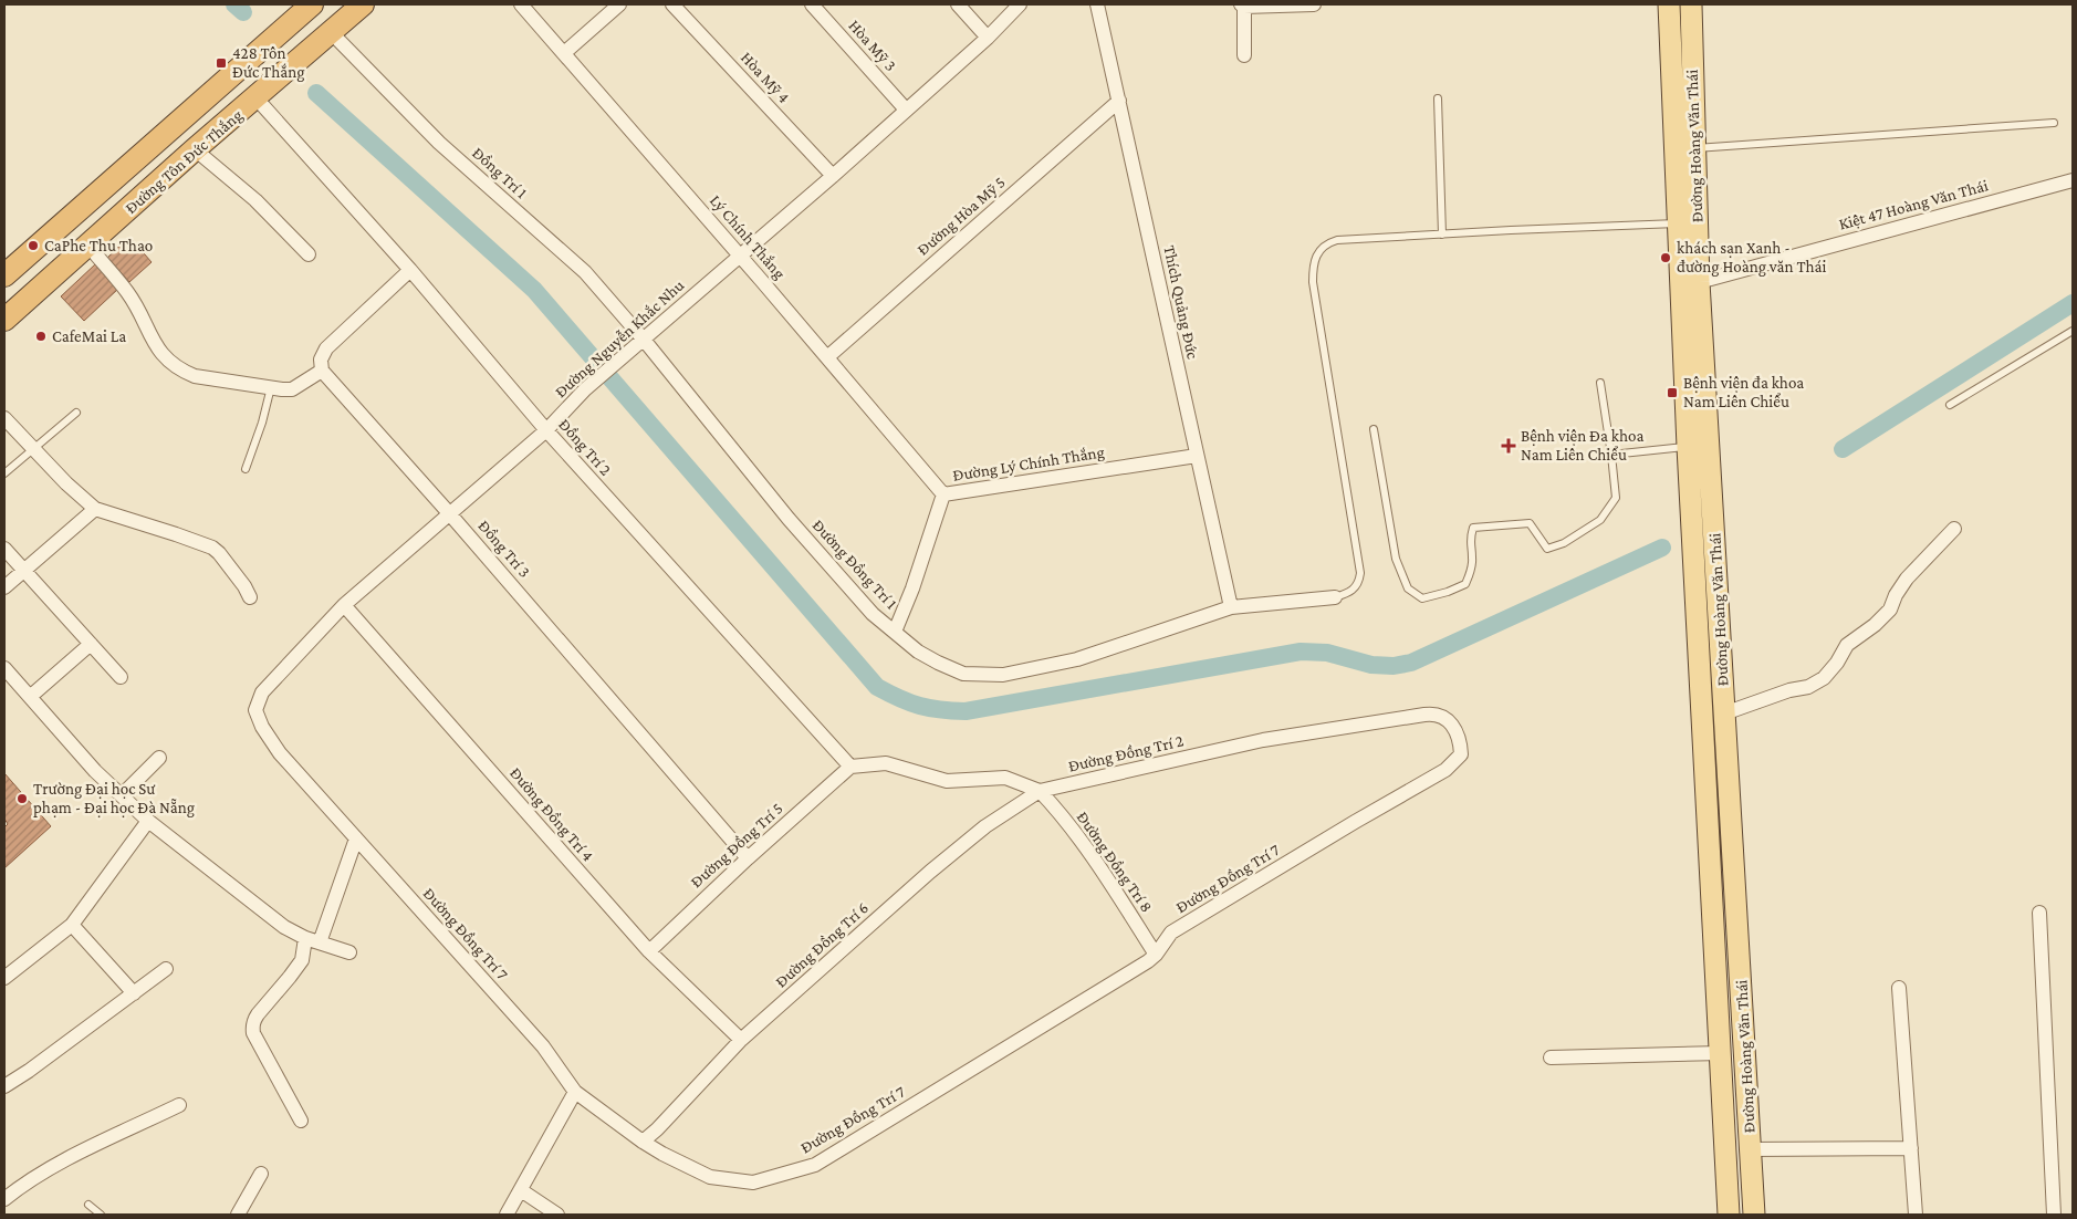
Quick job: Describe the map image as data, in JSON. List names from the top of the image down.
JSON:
{
  "streets": {
    "highway": ["Đường Tôn Đức Thắng"],
    "main road": ["Đường Hoàng Văn Thái"],
    "street": [
      "Hòa Mỹ 3",
      "Hòa Mỹ 4",
      "Đồng Trí 1",
      "Kiệt 47 Hoàng Văn Thái",
      "Đường Hòa Mỹ 5",
      "Lý Chính Thắng",
      "Thích Quảng Đức",
      "Đường Nguyễn Khắc Nhu",
      "Đồng Trí 2",
      "Đường Lý Chính Thắng",
      "Đồng Trí 3",
      "Đường Đồng Trí 1",
      "Đường Đồng Trí 2",
      "Đường Đồng Trí 4",
      "Đường Đồng Trí 5",
      "Đường Đồng Trí 8",
      "Đường Đồng Trí 7",
      "Đường Đồng Trí 6"
    ]
  },
  "crossings": [
    ["Hòa Mỹ 3", "Đường Nguyễn Khắc Nhu"],
    ["Hòa Mỹ 4", "Đường Nguyễn Khắc Nhu"],
    ["Đường Hoàng Văn Thái", "Kiệt 47 Hoàng Văn Thái"],
    ["Đường Tôn Đức Thắng", "Đồng Trí 1"],
    ["Đường Tôn Đức Thắng", "Đồng Trí 2"],
    ["Đồng Trí 1", "Đường Nguyễn Khắc Nhu"],
    ["Đồng Trí 1", "Đường Đồng Trí 1"],
    ["Đường Hòa Mỹ 5", "Lý Chính Thắng"],
    ["Đường Hòa Mỹ 5", "Thích Quảng Đức"],
    ["Lý Chính Thắng", "Đường Nguyễn Khắc Nhu"],
    ["Lý Chính Thắng", "Đường Lý Chính Thắng"],
    ["Thích Quảng Đức", "Đường Lý Chính Thắng"],
    ["Thích Quảng Đức", "Đường Đồng Trí 1"],
    ["Đường Nguyễn Khắc Nhu", "Đồng Trí 2"],
    ["Đường Nguyễn Khắc Nhu", "Đồng Trí 3"],
    ["Đường Nguyễn Khắc Nhu", "Đường Đồng Trí 1"],
    ["Đường Nguyễn Khắc Nhu", "Đường Đồng Trí 4"],
    ["Đường Nguyễn Khắc Nhu", "Đường Đồng Trí 7"],
    ["Đồng Trí 2", "Đường Đồng Trí 5"],
    ["Đường Lý Chính Thắng", "Đường Đồng Trí 1"],
    ["Đồng Trí 3", "Đường Đồng Trí 5"],
    ["Đường Đồng Trí 2", "Đường Đồng Trí 8"],
    ["Đường Đồng Trí 2", "Đường Đồng Trí 7"],
    ["Đường Đồng Trí 2", "Đường Đồng Trí 6"],
    ["Đường Đồng Trí 4", "Đường Đồng Trí 5"],
    ["Đường Đồng Trí 4", "Đường Đồng Trí 6"],
    ["Đường Đồng Trí 8", "Đường Đồng Trí 7"],
    ["Đường Đồng Trí 8", "Đường Đồng Trí 6"],
    ["Đường Đồng Trí 7", "Đường Đồng Trí 6"]
  ],
  "places": {
    "transit": ["428 Tôn Đức Thắng", "Bệnh viện đa khoa Nam Liên Chiểu"],
    "other": [
      "CaPhe Thu Thao",
      "khách sạn Xanh - đường Hoàng văn Thái",
      "CafeMai La",
      "Trường Đại học Sư phạm - Đại học Đà Nẵng"
    ],
    "health": ["Bệnh viện Đa khoa Nam Liên Chiểu"]
  }
}
